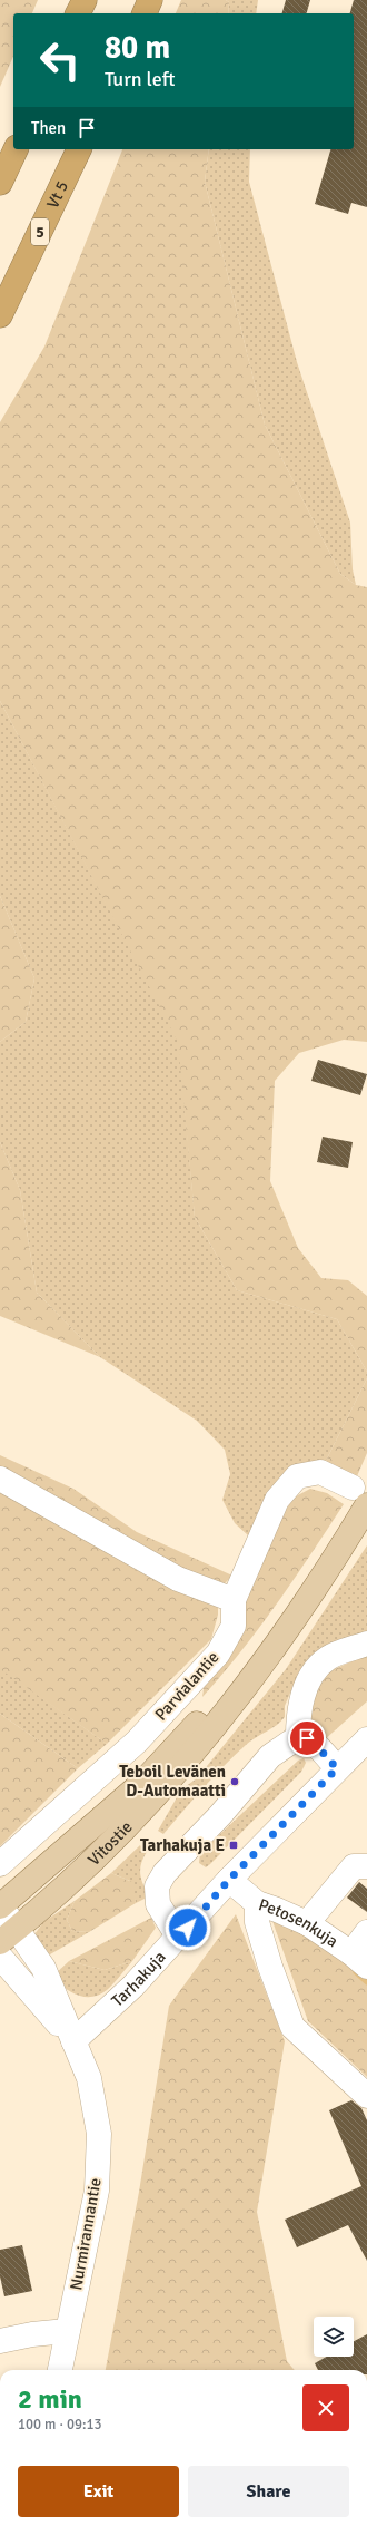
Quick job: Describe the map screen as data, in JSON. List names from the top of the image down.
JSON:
{
  "streets": {
    "highway": ["Vt 5", "5"],
    "main road": ["Vitostie"],
    "street": [
      "Parvialantie",
      "Petosenkuja",
      "Tarhakuja",
      "Nurmirannantie"
    ]
  },
  "crossings": [
    ["Vitostie", "Nurmirannantie"],
    ["Petosenkuja", "Tarhakuja"],
    ["Tarhakuja", "Nurmirannantie"]
  ],
  "places": {
    "other": ["Teboil Levänen D-Automaatti"],
    "transit": ["Tarhakuja E"]
  },
  "page": {
    "turn": ["80 m", "Turn left"],
    "then": "Then",
    "heading": ["2 min", "100 m · 09:13"],
    "buttons": ["Exit", "Share"]
  }
}
